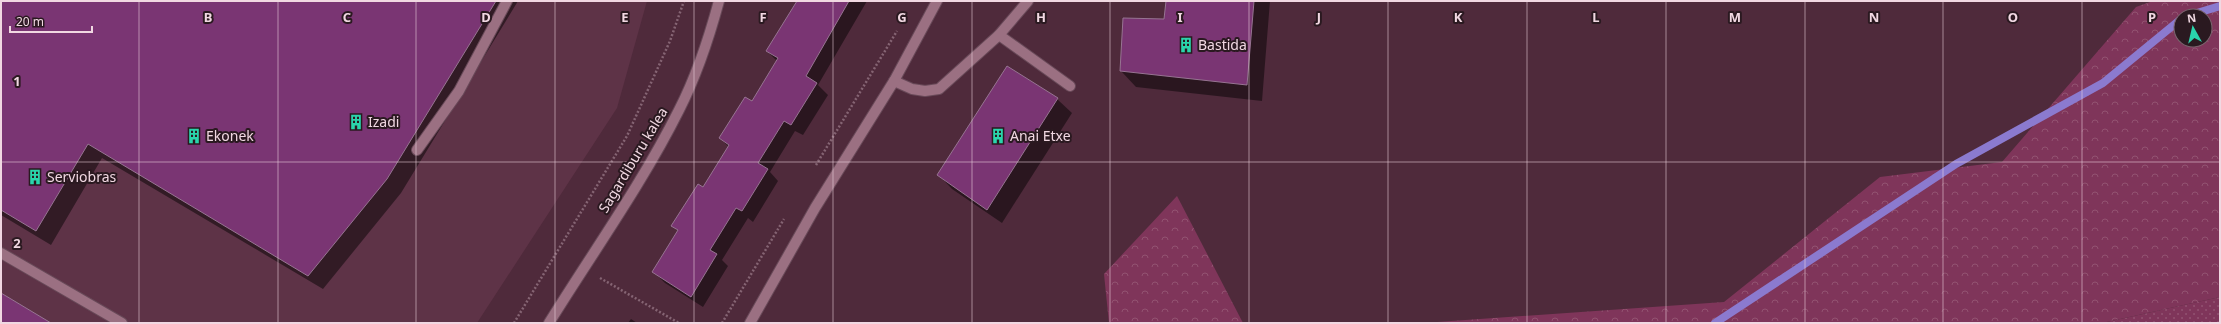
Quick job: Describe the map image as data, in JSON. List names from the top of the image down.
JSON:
{
  "streets": {
    "street": ["Sagardiburu kalea"]
  },
  "places": {
    "building": [
      "Bastida",
      "Izadi",
      "Ekonek",
      "Anai Etxe",
      "Serviobras"
    ]
  },
  "scale_bar": "20 m",
  "north": "top",
  "grid": {
    "columns": [
      "B",
      "C",
      "D",
      "E",
      "F",
      "G",
      "H",
      "I",
      "J",
      "K",
      "L",
      "M",
      "N",
      "O",
      "P"
    ],
    "rows": ["1", "2"]
  }
}
